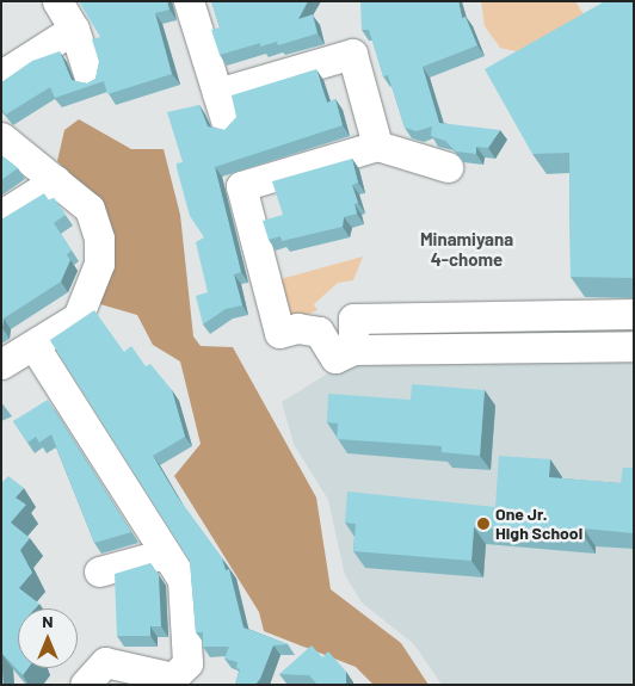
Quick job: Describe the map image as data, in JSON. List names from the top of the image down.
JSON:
{
  "districts": ["Minamiyana 4-chome"],
  "places": ["One Jr. High School"],
  "north": "top"
}
